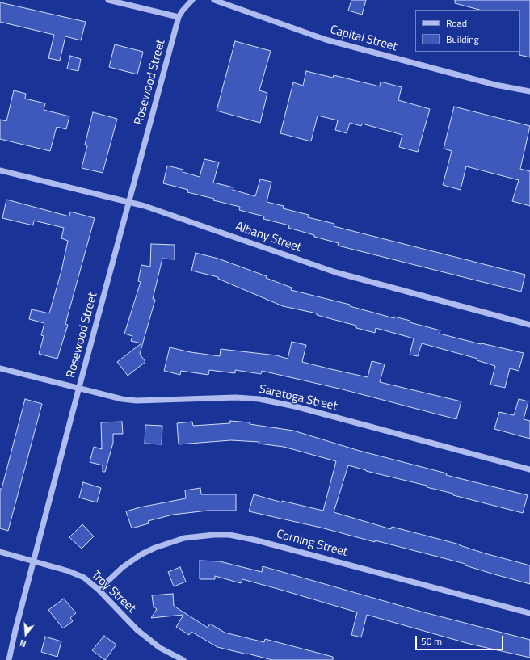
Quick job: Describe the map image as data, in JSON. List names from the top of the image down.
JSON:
{
  "streets": {
    "street": [
      "Capital Street",
      "Rosewood Street",
      "Albany Street",
      "Saratoga Street",
      "Corning Street",
      "Troy Street"
    ]
  },
  "crossings": [
    ["Rosewood Street", "Albany Street"],
    ["Rosewood Street", "Saratoga Street"],
    ["Rosewood Street", "Troy Street"],
    ["Corning Street", "Troy Street"]
  ],
  "legend": ["Road", "Building"],
  "scale_bar": "50 m",
  "north": "bottom"
}
